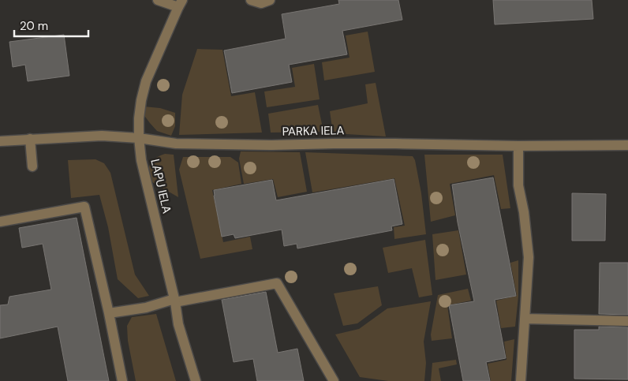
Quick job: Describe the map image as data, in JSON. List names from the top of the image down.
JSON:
{
  "streets": {
    "street": ["PARKA IELA", "LAPU IELA"]
  },
  "crossings": [
    ["PARKA IELA", "LAPU IELA"]
  ],
  "scale_bar": "20 m"
}
